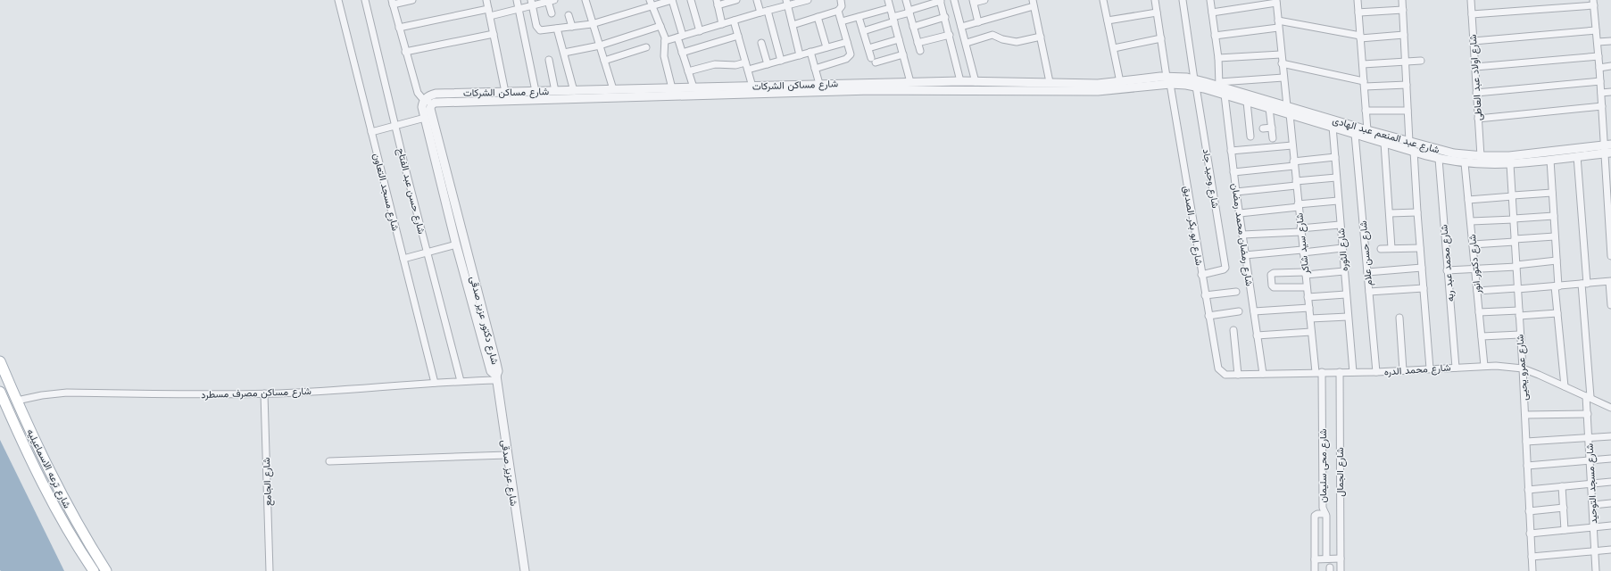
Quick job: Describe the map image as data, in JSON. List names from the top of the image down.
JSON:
{
  "streets": {
    "main road": ["شارع ترعه الاسماعيليه"],
    "street": [
      "شارع اولاد عبد العاطى",
      "شارع مساكن الشركات",
      "شارع عبد المنعم عبد الهادى",
      "شارع وحيد جاد",
      "شارع حسن عبد الفتاح",
      "شارع مسجد التعاون",
      "شارع ابو بكر الصديق",
      "شارع رمضان محمد رمضان",
      "شارع سيد شاكر",
      "شارع الثوره",
      "شارع حسن علام",
      "شارع محمد عبد ربه",
      "شارع دكتور انور",
      "شارع دكتور عزيز صدقى",
      "شارع عمرو يحيى",
      "شارع محمد الدره",
      "شارع مساكن مصرف مسطرد",
      "شارع محى سليمان",
      "شارع الجمال",
      "شارع عزيز صدقى",
      "شارع الجامع",
      "شارع مسجد التوحيد"
    ]
  },
  "crossings": [
    ["شارع اولاد عبد العاطى", "شارع عبد المنعم عبد الهادى"],
    ["شارع مساكن الشركات", "شارع عبد المنعم عبد الهادى"],
    ["شارع مساكن الشركات", "شارع ابو بكر الصديق"],
    ["شارع مساكن الشركات", "شارع دكتور عزيز صدقى"],
    ["شارع عبد المنعم عبد الهادى", "شارع وحيد جاد"],
    ["شارع عبد المنعم عبد الهادى", "شارع ابو بكر الصديق"],
    ["شارع عبد المنعم عبد الهادى", "شارع رمضان محمد رمضان"],
    ["شارع عبد المنعم عبد الهادى", "شارع سيد شاكر"],
    ["شارع عبد المنعم عبد الهادى", "شارع الثوره"],
    ["شارع عبد المنعم عبد الهادى", "شارع حسن علام"],
    ["شارع عبد المنعم عبد الهادى", "شارع محمد عبد ربه"],
    ["شارع عبد المنعم عبد الهادى", "شارع دكتور انور"],
    ["شارع عبد المنعم عبد الهادى", "شارع عمرو يحيى"],
    ["شارع عبد المنعم عبد الهادى", "شارع مسجد التوحيد"],
    ["شارع حسن عبد الفتاح", "شارع مساكن مصرف مسطرد"],
    ["شارع مسجد التعاون", "شارع مساكن مصرف مسطرد"],
    ["شارع ابو بكر الصديق", "شارع محمد الدره"],
    ["شارع رمضان محمد رمضان", "شارع محمد الدره"],
    ["شارع سيد شاكر", "شارع محمد الدره"],
    ["شارع سيد شاكر", "شارع محى سليمان"],
    ["شارع الثوره", "شارع محمد الدره"],
    ["شارع حسن علام", "شارع محمد الدره"],
    ["شارع محمد عبد ربه", "شارع محمد الدره"],
    ["شارع دكتور انور", "شارع محمد الدره"],
    ["شارع دكتور عزيز صدقى", "شارع مساكن مصرف مسطرد"],
    ["شارع دكتور عزيز صدقى", "شارع عزيز صدقى"],
    ["شارع عمرو يحيى", "شارع محمد الدره"],
    ["شارع محمد الدره", "شارع محى سليمان"],
    ["شارع محمد الدره", "شارع الجمال"],
    ["شارع محمد الدره", "شارع مسجد التوحيد"],
    ["شارع مساكن مصرف مسطرد", "شارع ترعه الاسماعيليه"],
    ["شارع مساكن مصرف مسطرد", "شارع عزيز صدقى"],
    ["شارع مساكن مصرف مسطرد", "شارع الجامع"]
  ]
}
